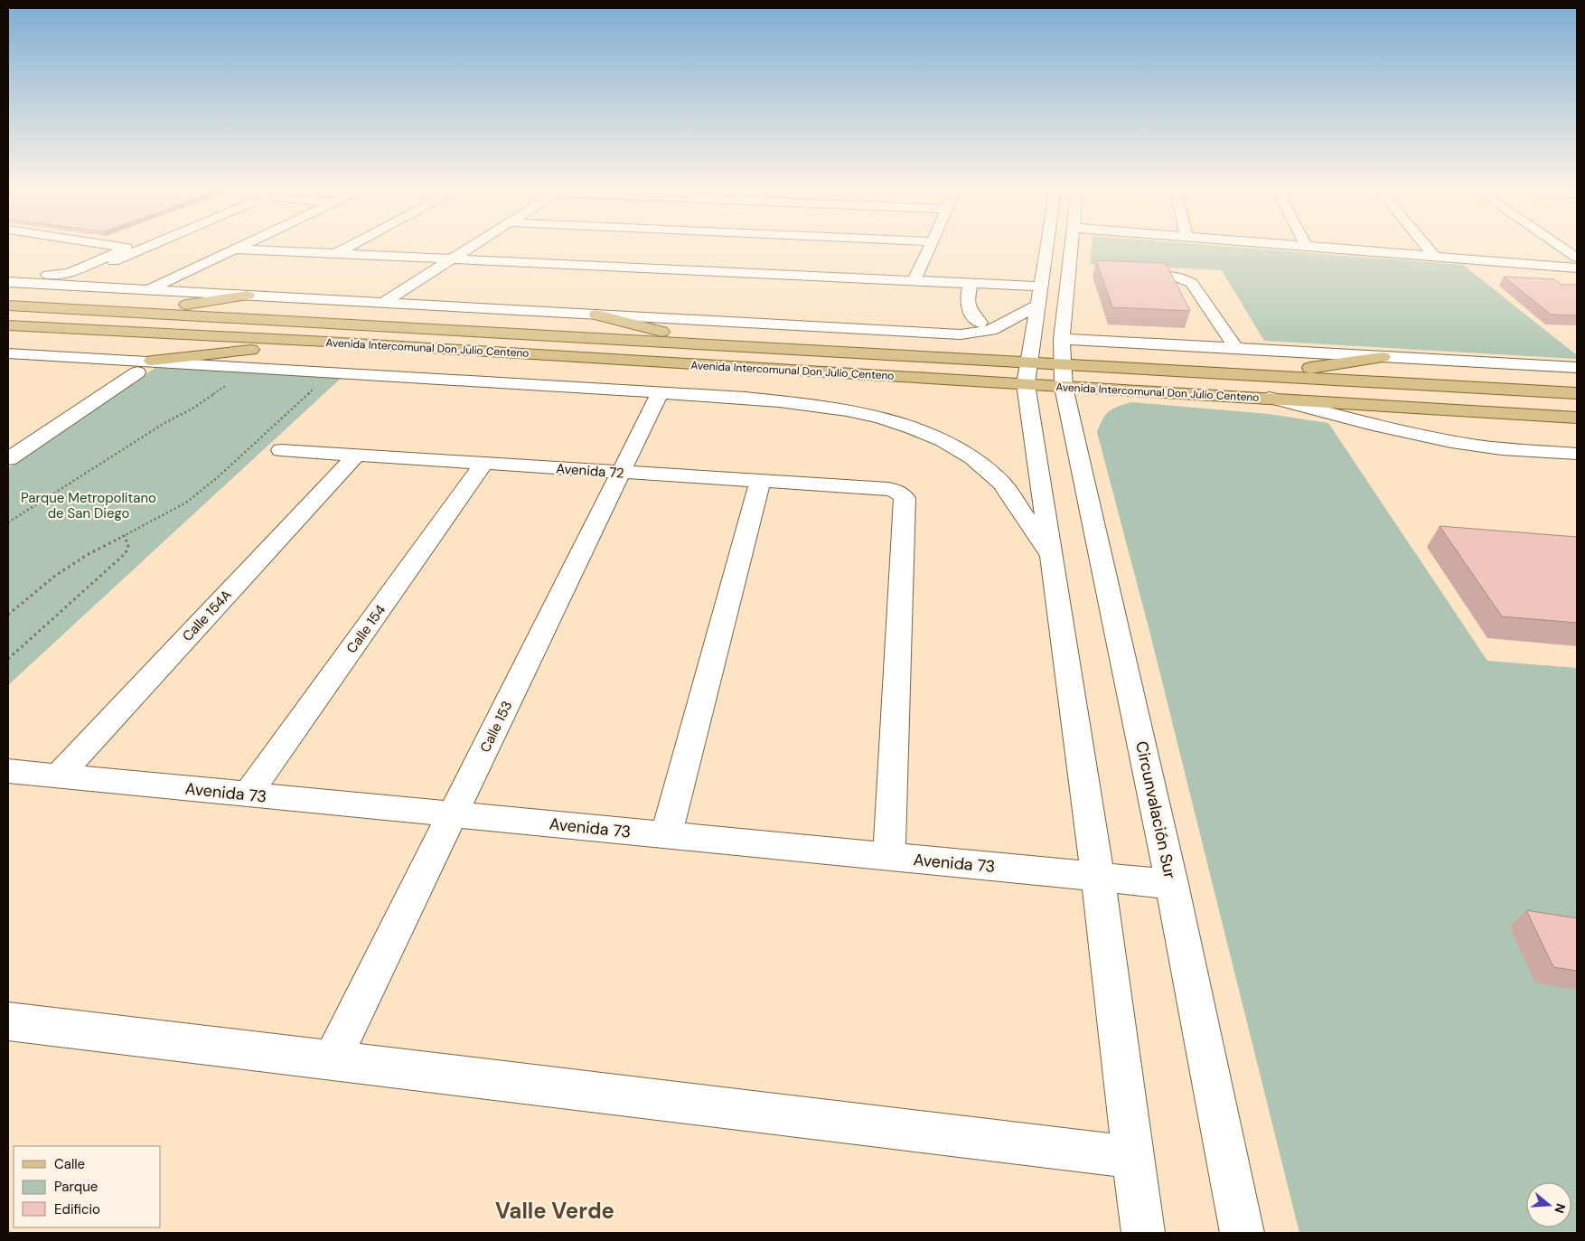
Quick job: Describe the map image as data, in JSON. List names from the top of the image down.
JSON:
{
  "streets": {
    "main road": ["Avenida Intercomunal Don Julio Centeno"],
    "street": [
      "Avenida 72",
      "Calle 154A",
      "Calle 154",
      "Calle 153",
      "Avenida 73",
      "Circunvalación Sur"
    ]
  },
  "crossings": [
    ["Avenida Intercomunal Don Julio Centeno", "Circunvalación Sur"],
    ["Avenida 72", "Calle 154A"],
    ["Avenida 72", "Calle 154"],
    ["Avenida 72", "Calle 153"],
    ["Avenida 72", "Avenida 73"],
    ["Calle 154A", "Avenida 73"],
    ["Calle 154", "Avenida 73"],
    ["Calle 153", "Avenida 73"],
    ["Avenida 73", "Circunvalación Sur"]
  ],
  "districts": ["Valle Verde"],
  "parks": ["Parque Metropolitano de San Diego"],
  "legend": ["Calle", "Parque", "Edificio"],
  "north": "right"
}
